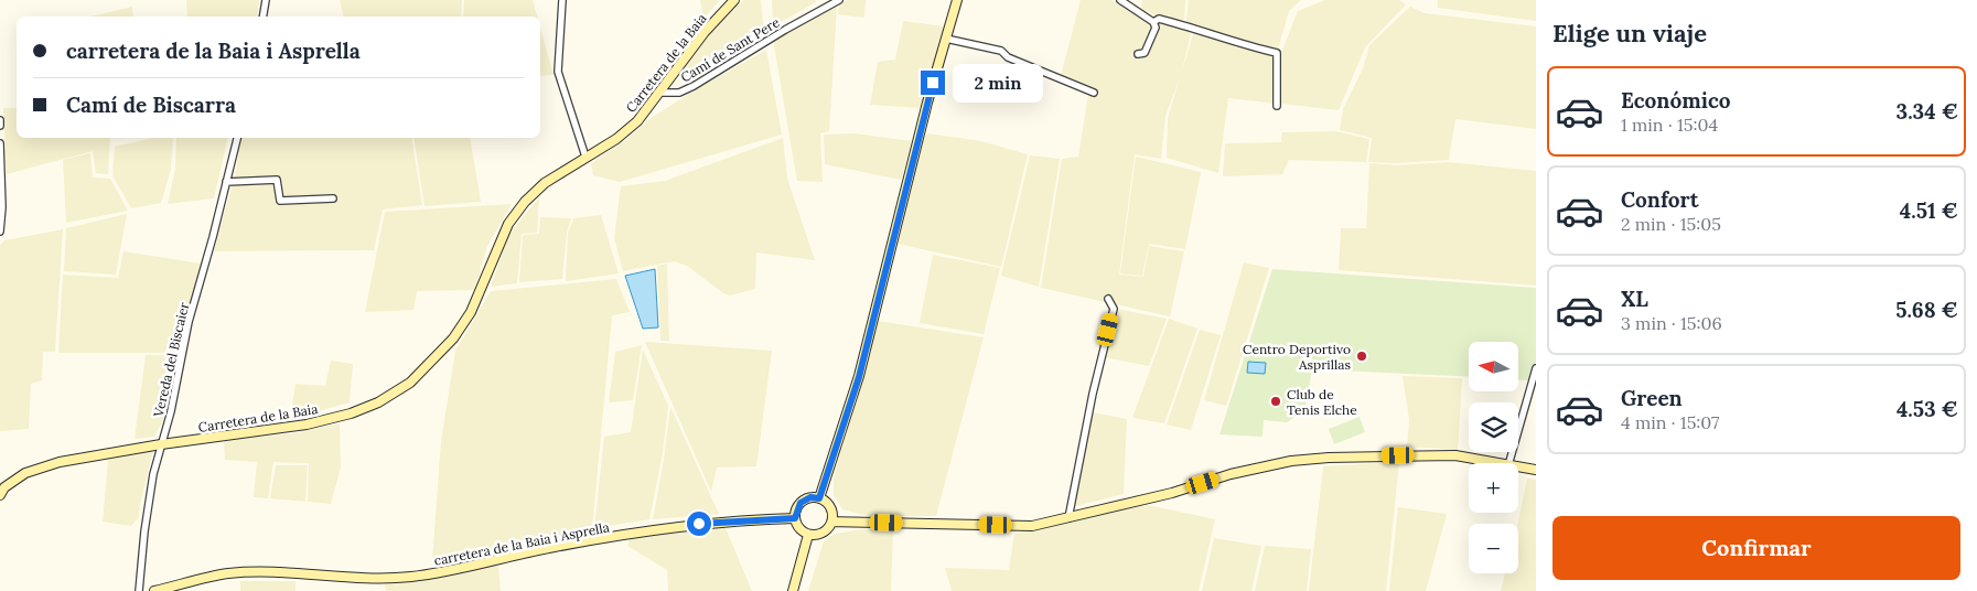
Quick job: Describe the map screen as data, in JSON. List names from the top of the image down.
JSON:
{
  "streets": {
    "main road": ["Carretera de la Baia", "carretera de la Baia i Asprella"],
    "street": ["Camí de Sant Pere", "Vereda del Biscaier"]
  },
  "crossings": [
    ["Camí de Sant Pere", "Carretera de la Baia"],
    ["Carretera de la Baia", "Vereda del Biscaier"]
  ],
  "places": ["Centro Deportivo Asprillas", "Club de Tenis Elche"],
  "north": "left",
  "page": {
    "heading": "Elige un viaje",
    "banner": ["carretera de la Baia i Asprella", "Camí de Biscarra"],
    "bubble": "2 min",
    "list": [
      {
        "name": "Económico",
        "note": "1 min · 15:04",
        "value": "3.34 €"
      },
      {
        "name": "Confort",
        "note": "2 min · 15:05",
        "value": "4.51 €"
      },
      {
        "name": "XL",
        "note": "3 min · 15:06",
        "value": "5.68 €"
      },
      {
        "name": "Green",
        "note": "4 min · 15:07",
        "value": "4.53 €"
      }
    ],
    "map_buttons": ["+", "−"],
    "buttons": "Confirmar"
  }
}
